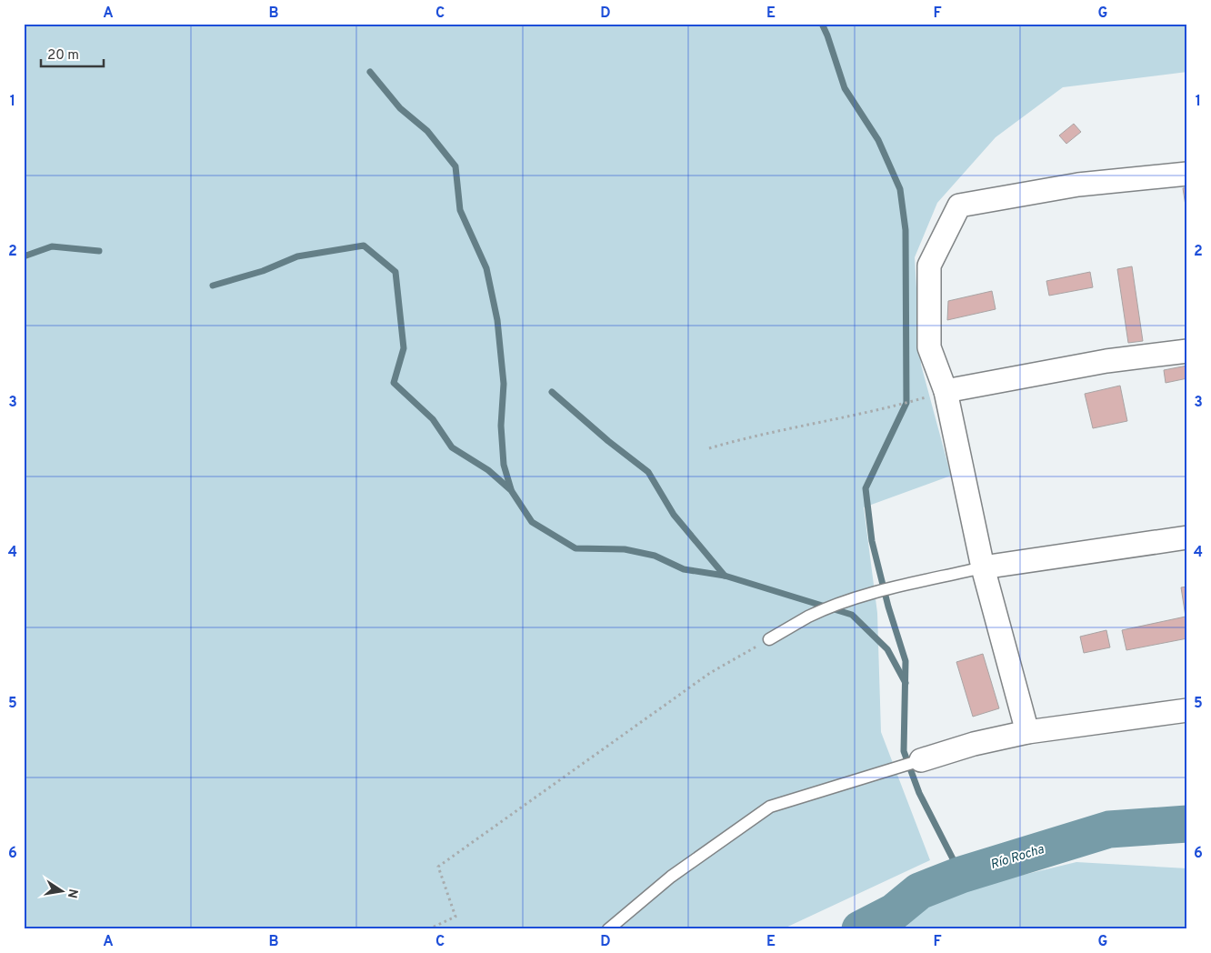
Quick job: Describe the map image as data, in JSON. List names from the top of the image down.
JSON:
{
  "water": ["Río Rocha"],
  "scale_bar": "20 m",
  "north": "right",
  "grid": {
    "columns": [
      "A",
      "B",
      "C",
      "D",
      "E",
      "F",
      "G"
    ],
    "rows": [
      "1",
      "2",
      "3",
      "4",
      "5",
      "6"
    ]
  }
}
